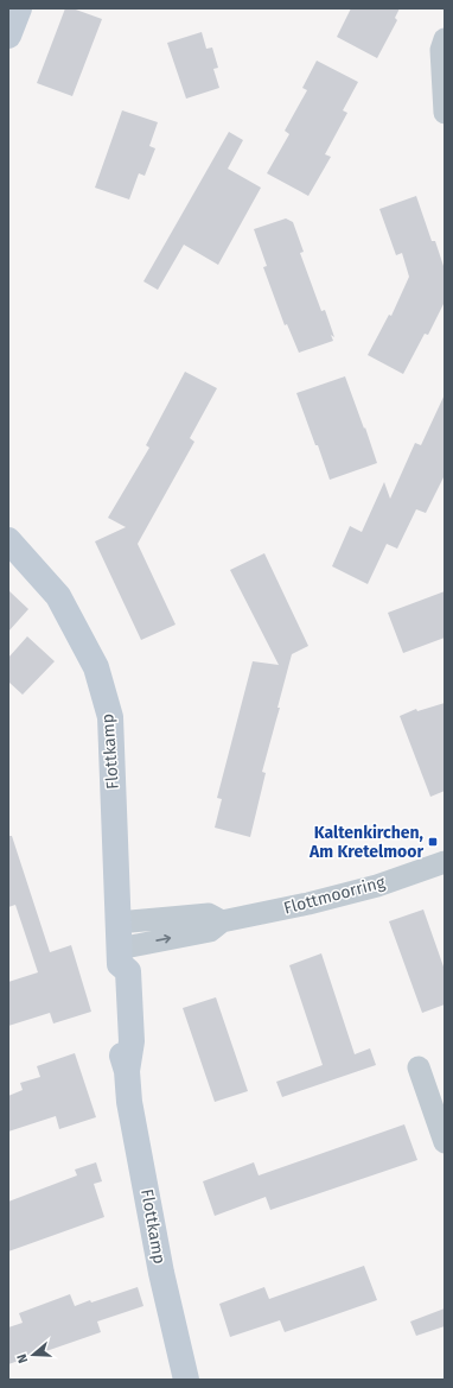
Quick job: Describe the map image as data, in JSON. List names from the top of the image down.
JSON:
{
  "streets": {
    "street": ["Flottkamp", "Flottmoorring"]
  },
  "crossings": [
    ["Flottkamp", "Flottmoorring"]
  ],
  "places": {
    "transit": ["Kaltenkirchen, Am Kretelmoor"]
  },
  "north": "left"
}
